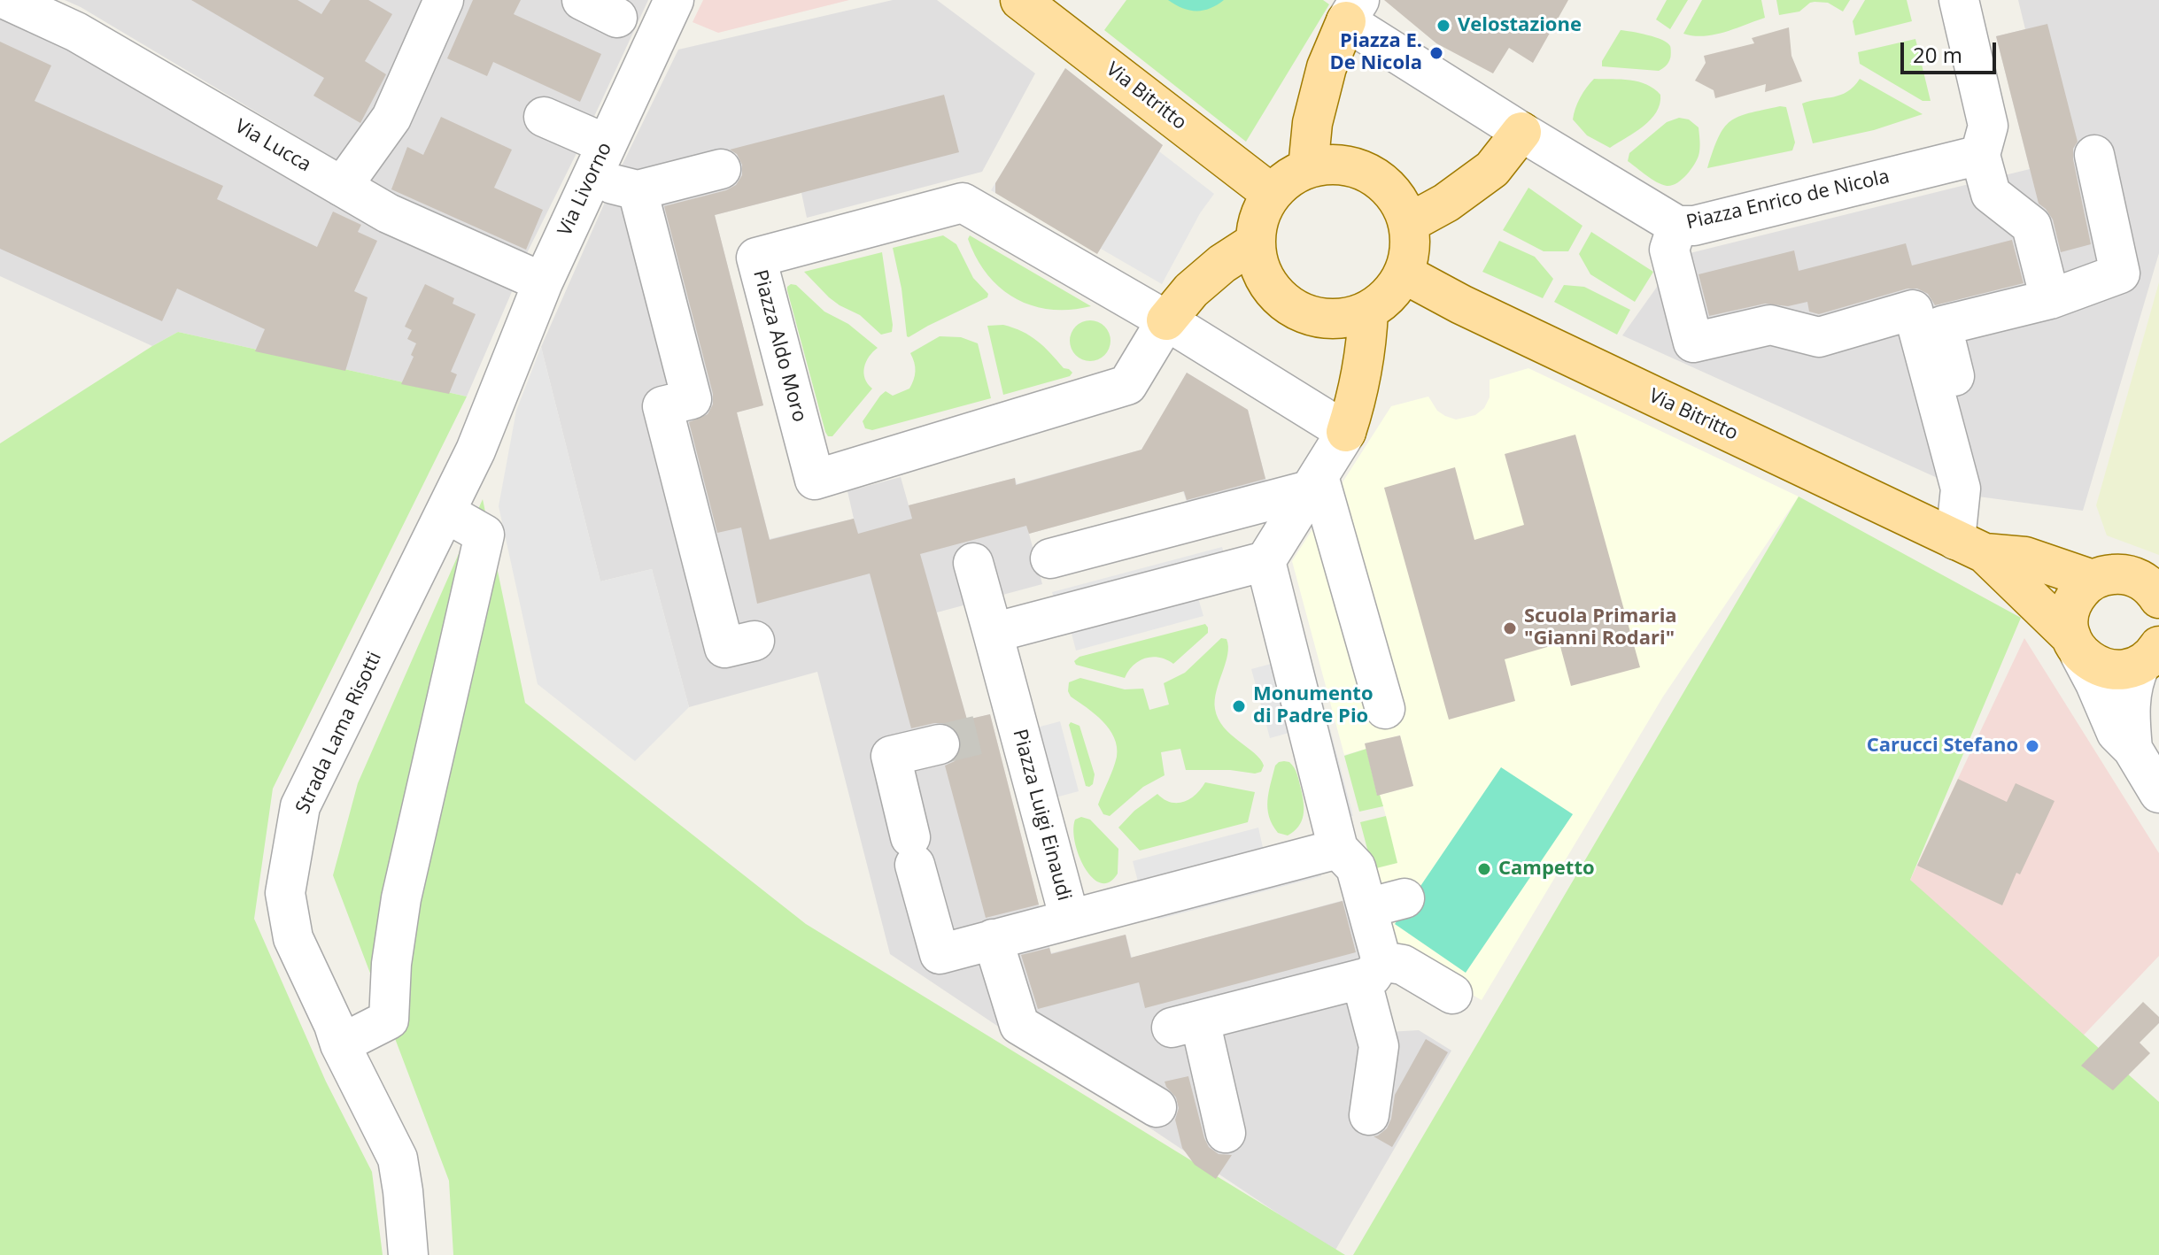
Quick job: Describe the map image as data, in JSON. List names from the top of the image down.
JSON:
{
  "streets": {
    "main road": ["Via Bitritto"],
    "street": [
      "Via Lucca",
      "Via Livorno",
      "Piazza Enrico de Nicola",
      "Piazza Aldo Moro",
      "Strada Lama Risotti",
      "Piazza Luigi Einaudi"
    ]
  },
  "crossings": [
    ["Via Lucca", "Via Livorno"],
    ["Via Livorno", "Strada Lama Risotti"]
  ],
  "places": [
    "Velostazione",
    "Piazza E. De Nicola",
    "Scuola Primaria \"Gianni Rodari\"",
    "Monumento di Padre Pio",
    "Carucci Stefano",
    "Campetto"
  ],
  "scale_bar": "20 m"
}
